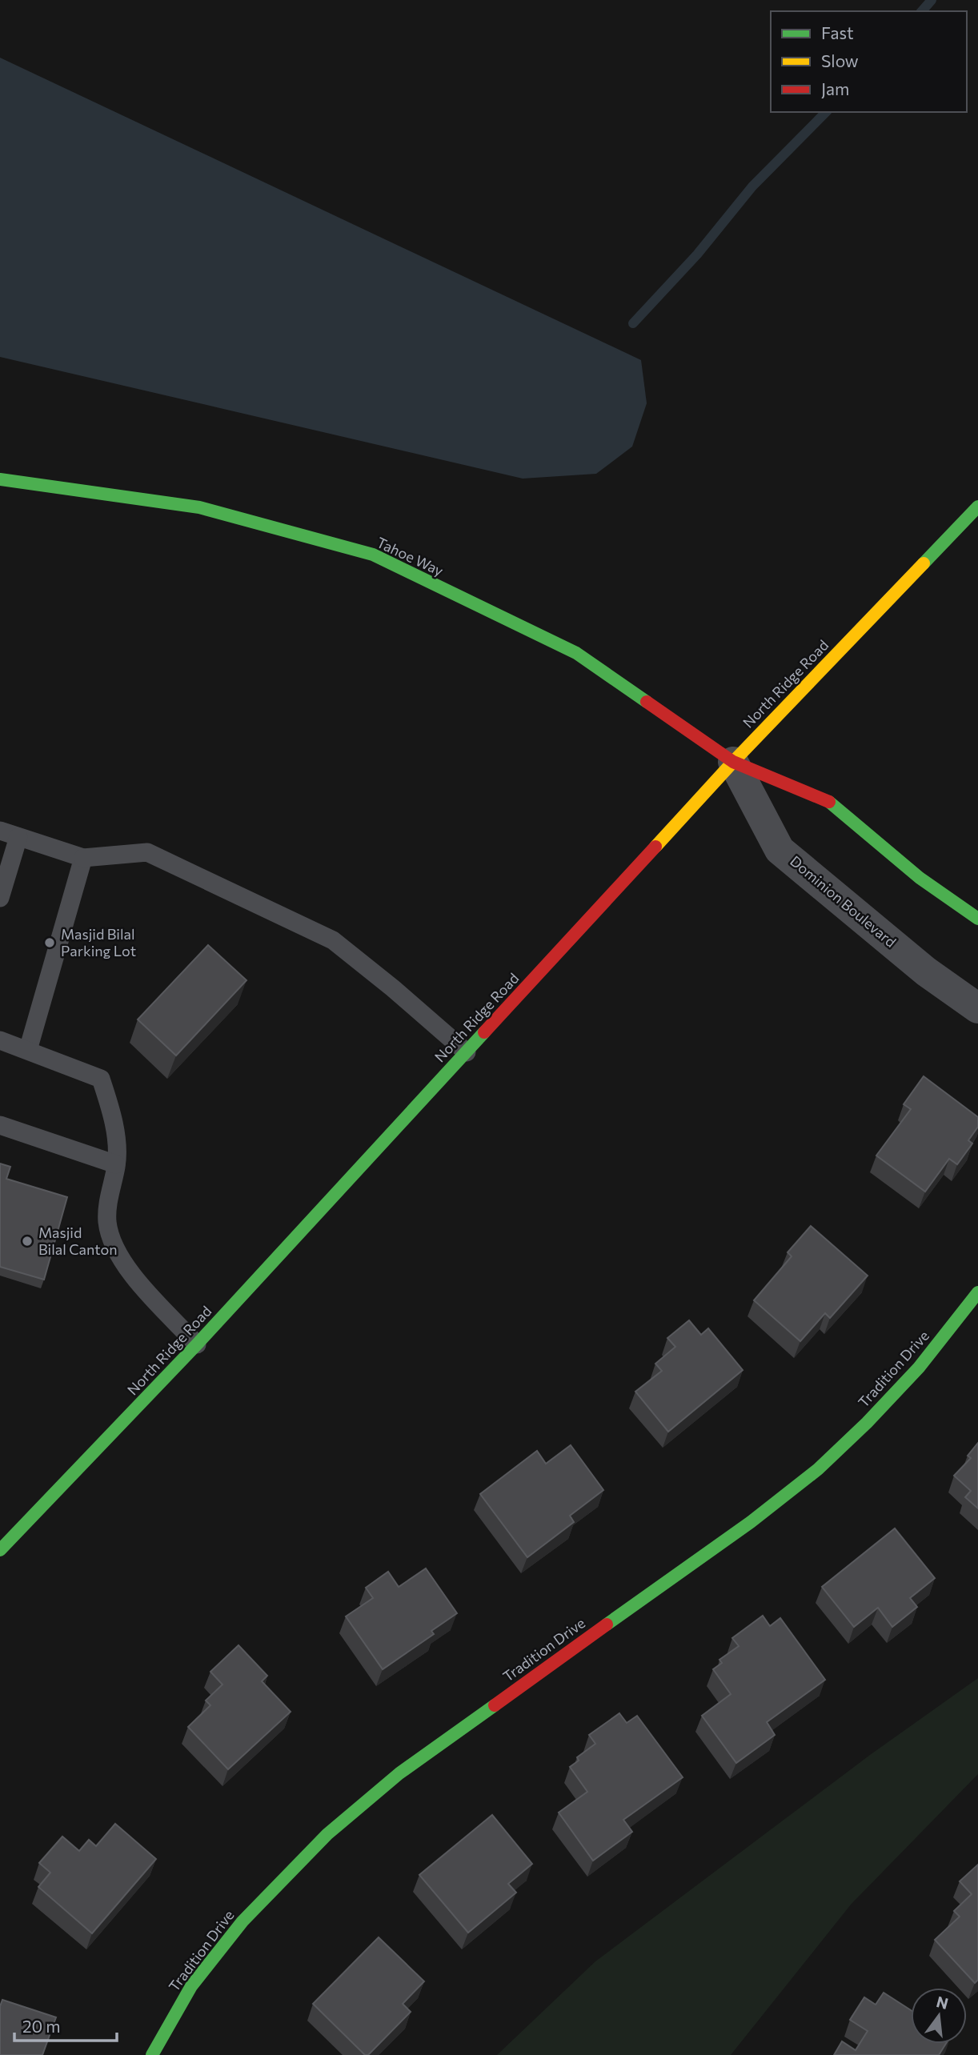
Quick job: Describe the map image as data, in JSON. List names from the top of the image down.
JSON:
{
  "streets": {
    "street": [
      "Tahoe Way",
      "North Ridge Road",
      "Dominion Boulevard",
      "Tradition Drive"
    ]
  },
  "crossings": [
    ["Tahoe Way", "North Ridge Road"],
    ["Tahoe Way", "Dominion Boulevard"],
    ["North Ridge Road", "Dominion Boulevard"]
  ],
  "places": ["Masjid Bilal Parking Lot", "Masjid Bilal Canton"],
  "legend": ["Fast", "Slow", "Jam"],
  "scale_bar": "20 m",
  "north": "top"
}
